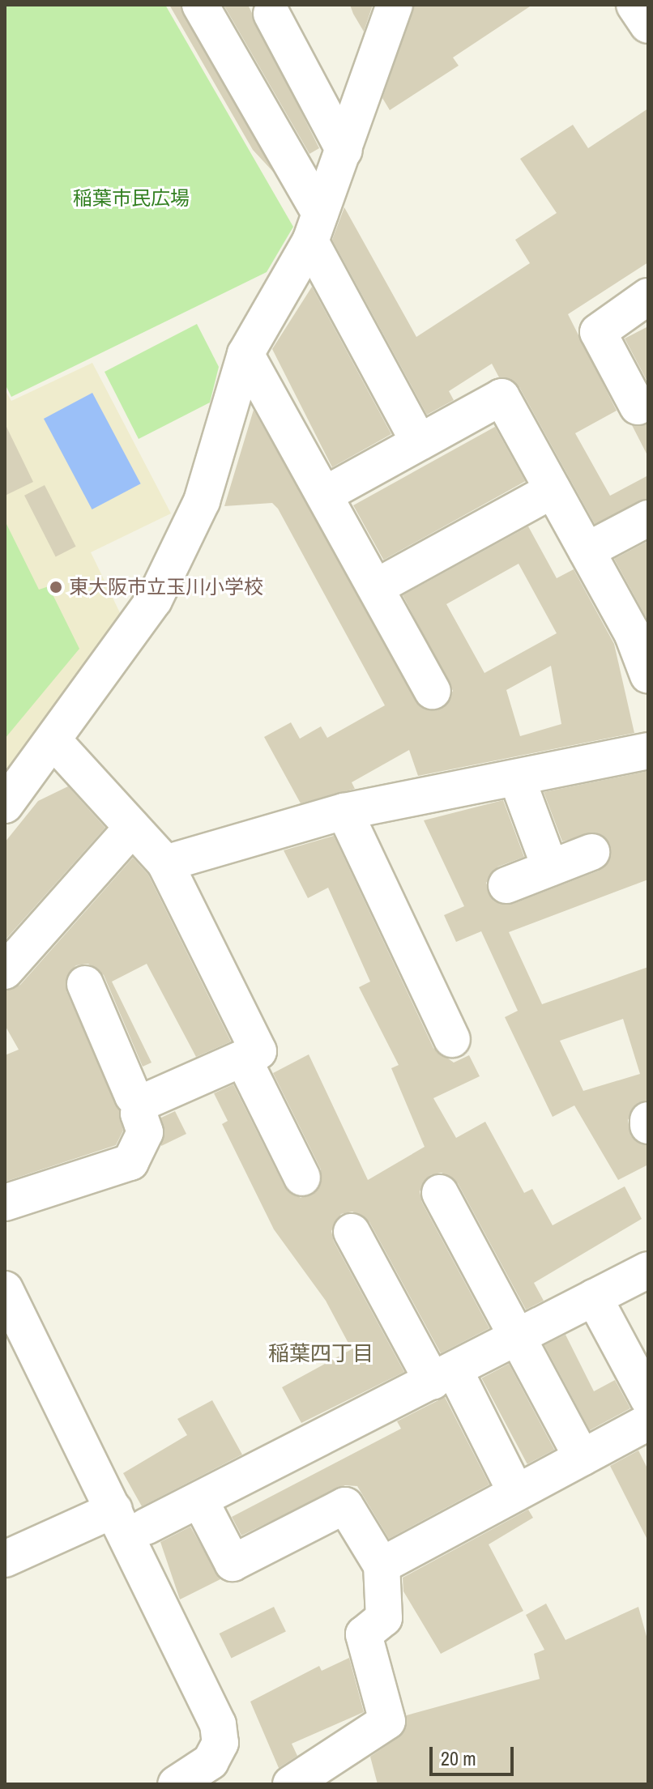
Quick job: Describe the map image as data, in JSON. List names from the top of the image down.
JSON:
{
  "districts": ["稲葉四丁目"],
  "parks": ["稲葉市民広場"],
  "places": ["東大阪市立玉川小学校"],
  "scale_bar": "20 m"
}
